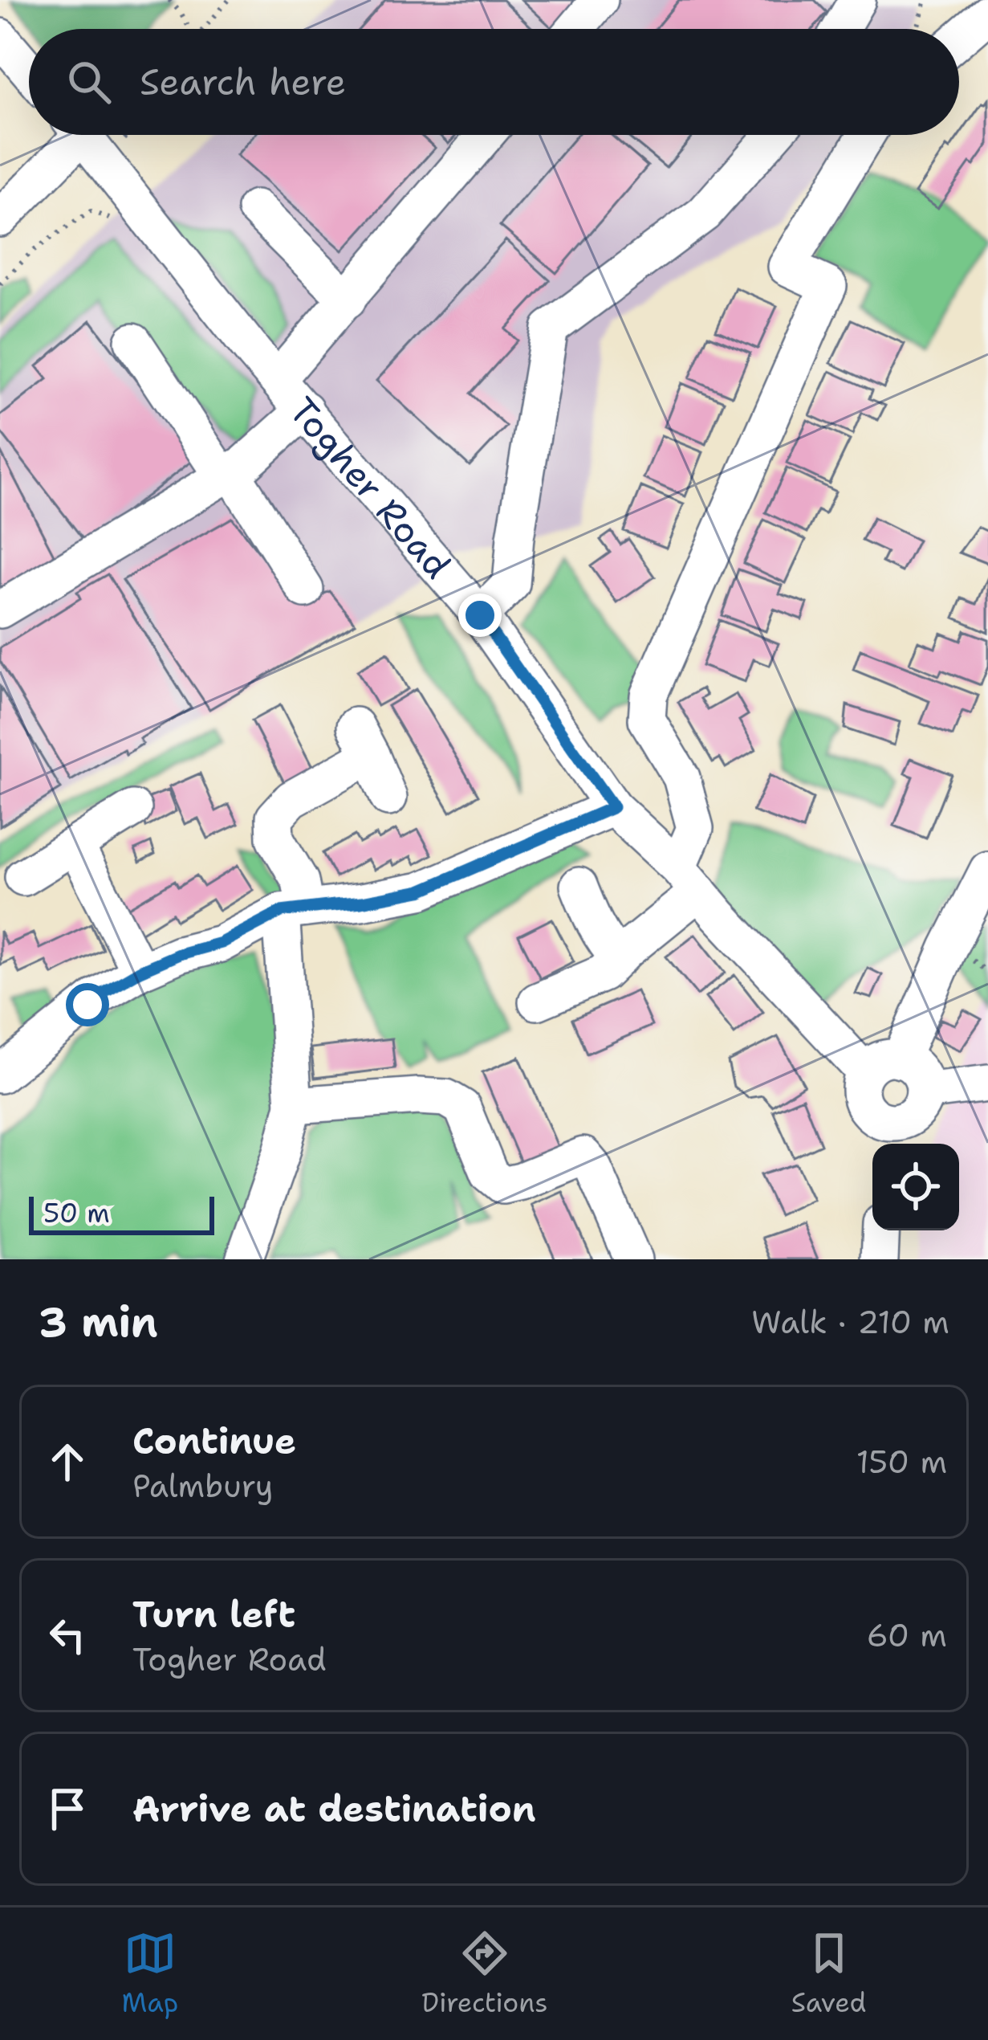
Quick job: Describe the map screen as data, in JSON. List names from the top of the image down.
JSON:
{
  "streets": {
    "street": ["Togher Road"]
  },
  "scale_bar": "50 m",
  "page": {
    "search": "Search here",
    "scale": "50 m",
    "heading": ["3 min", "Walk · 210 m"],
    "list": [
      ["Continue", "Palmbury", "150 m"],
      ["Turn left", "Togher Road", "60 m"],
      "Arrive at destination"
    ],
    "nav": ["Map", "Directions", "Saved"]
  }
}
